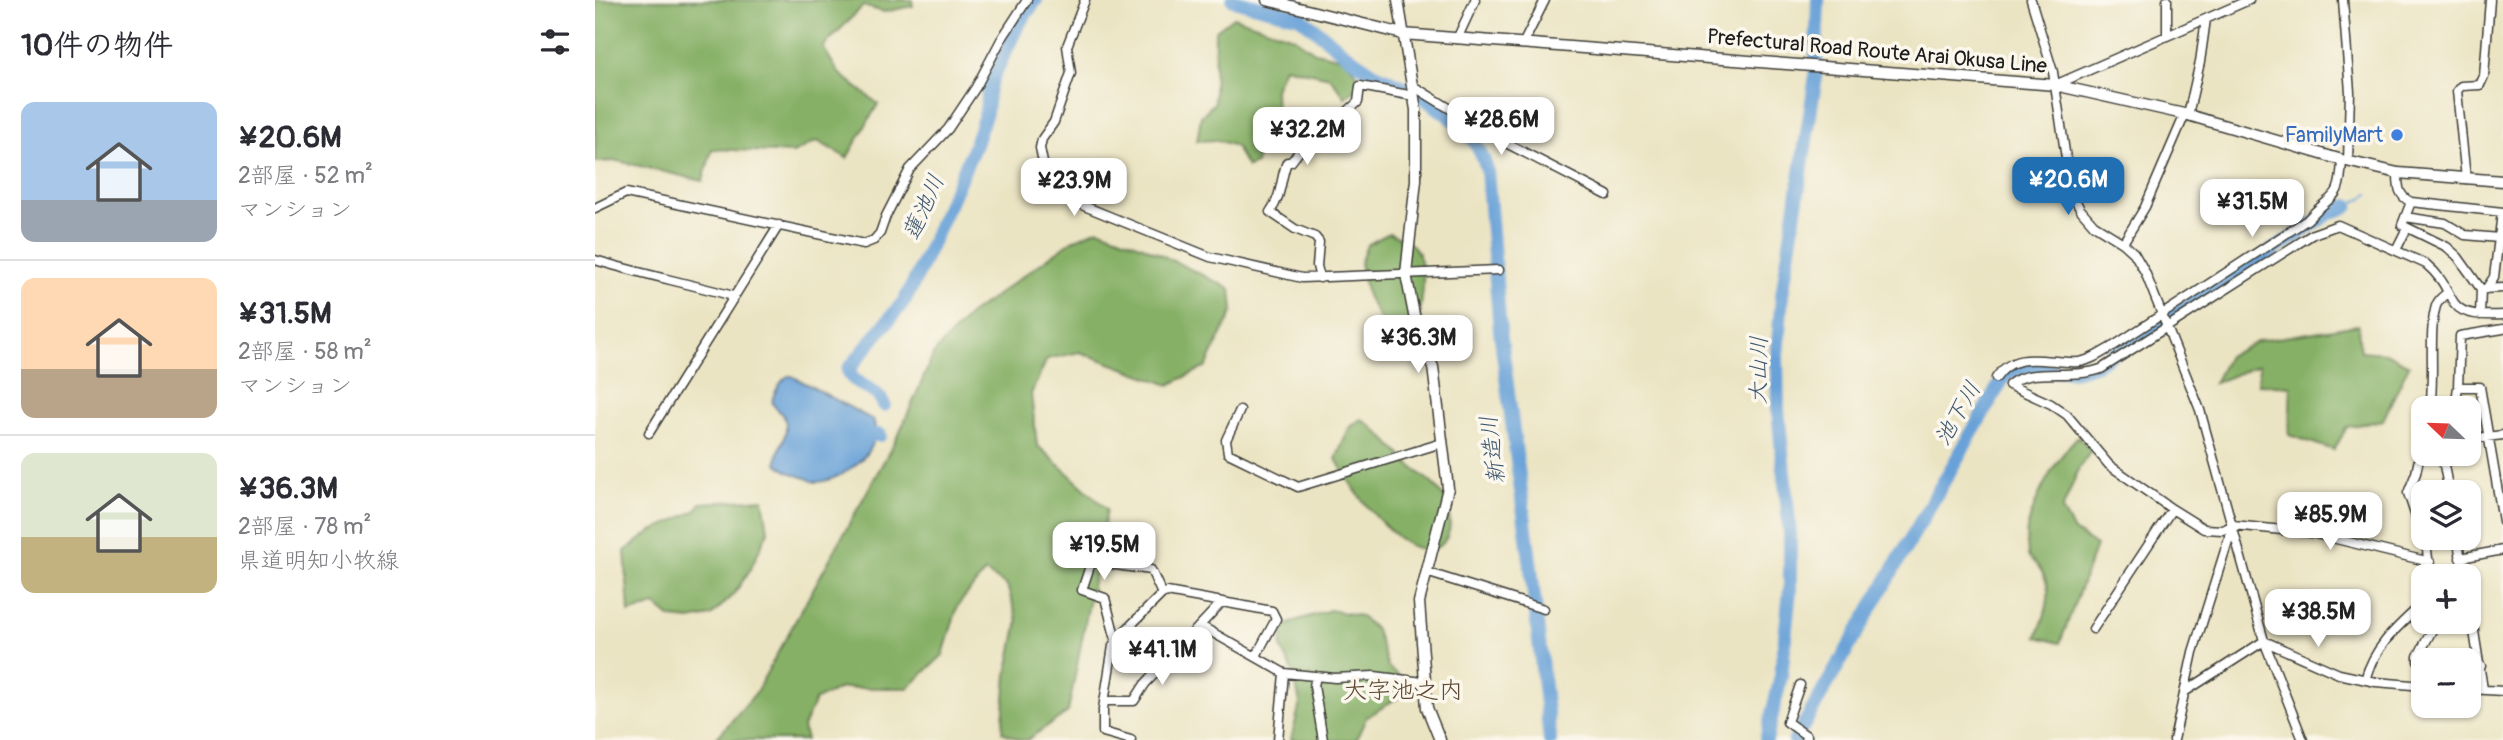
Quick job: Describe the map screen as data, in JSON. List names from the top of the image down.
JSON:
{
  "streets": {
    "main road": ["Prefectural Road Route Arai Okusa Line"]
  },
  "districts": ["大字池之内"],
  "water": [
    "蓮池川",
    "大山川",
    "池下川",
    "新造川"
  ],
  "places": ["FamilyMart"],
  "north": "top left",
  "page": {
    "heading": "10件の物件",
    "list": [
      {
        "name": "¥20.6M",
        "note": "2部屋 · 52 m² · マンション"
      },
      {
        "name": "¥31.5M",
        "note": "2部屋 · 58 m² · マンション"
      },
      {
        "name": "¥36.3M",
        "note": "2部屋 · 78 m² · 県道明知小牧線"
      }
    ],
    "price": [
      "¥28.6M",
      "¥32.2M",
      "¥20.6M",
      "¥23.9M",
      "¥31.5M",
      "¥36.3M",
      "¥85.9M",
      "¥19.5M",
      "¥38.5M",
      "¥41.1M"
    ],
    "map_buttons": ["+", "−"]
  }
}
